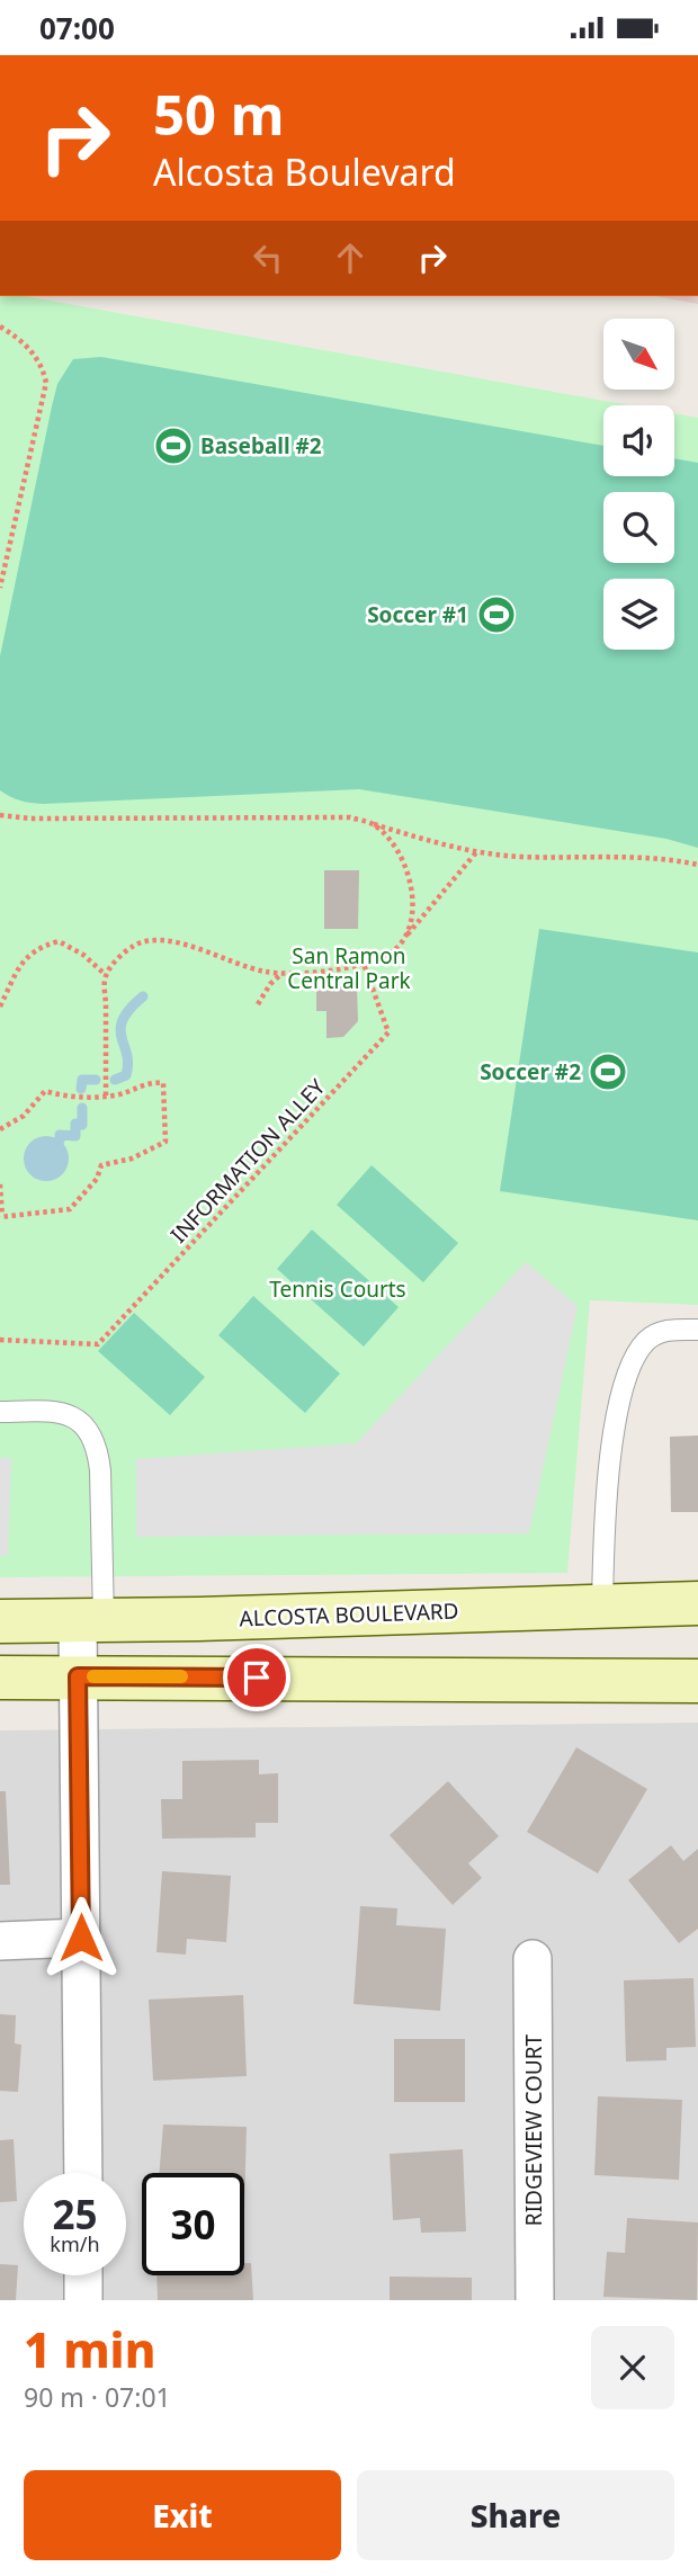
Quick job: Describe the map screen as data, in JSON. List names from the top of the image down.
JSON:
{
  "streets": {
    "main road": ["ALCOSTA BOULEVARD"],
    "street": ["RIDGEVIEW COURT"],
    "path": ["INFORMATION ALLEY"]
  },
  "parks": ["San Ramon Central Park", "Tennis Courts"],
  "places": {
    "sports": ["Baseball #2", "Soccer #1", "Soccer #2"]
  },
  "north": "bottom right",
  "page": {
    "status": "07:00",
    "turn": ["50 m", "Alcosta Boulevard"],
    "speed": "25 km/h",
    "limit": "30",
    "heading": ["1 min", "90 m · 07:01"],
    "buttons": ["Exit", "Share"]
  }
}
